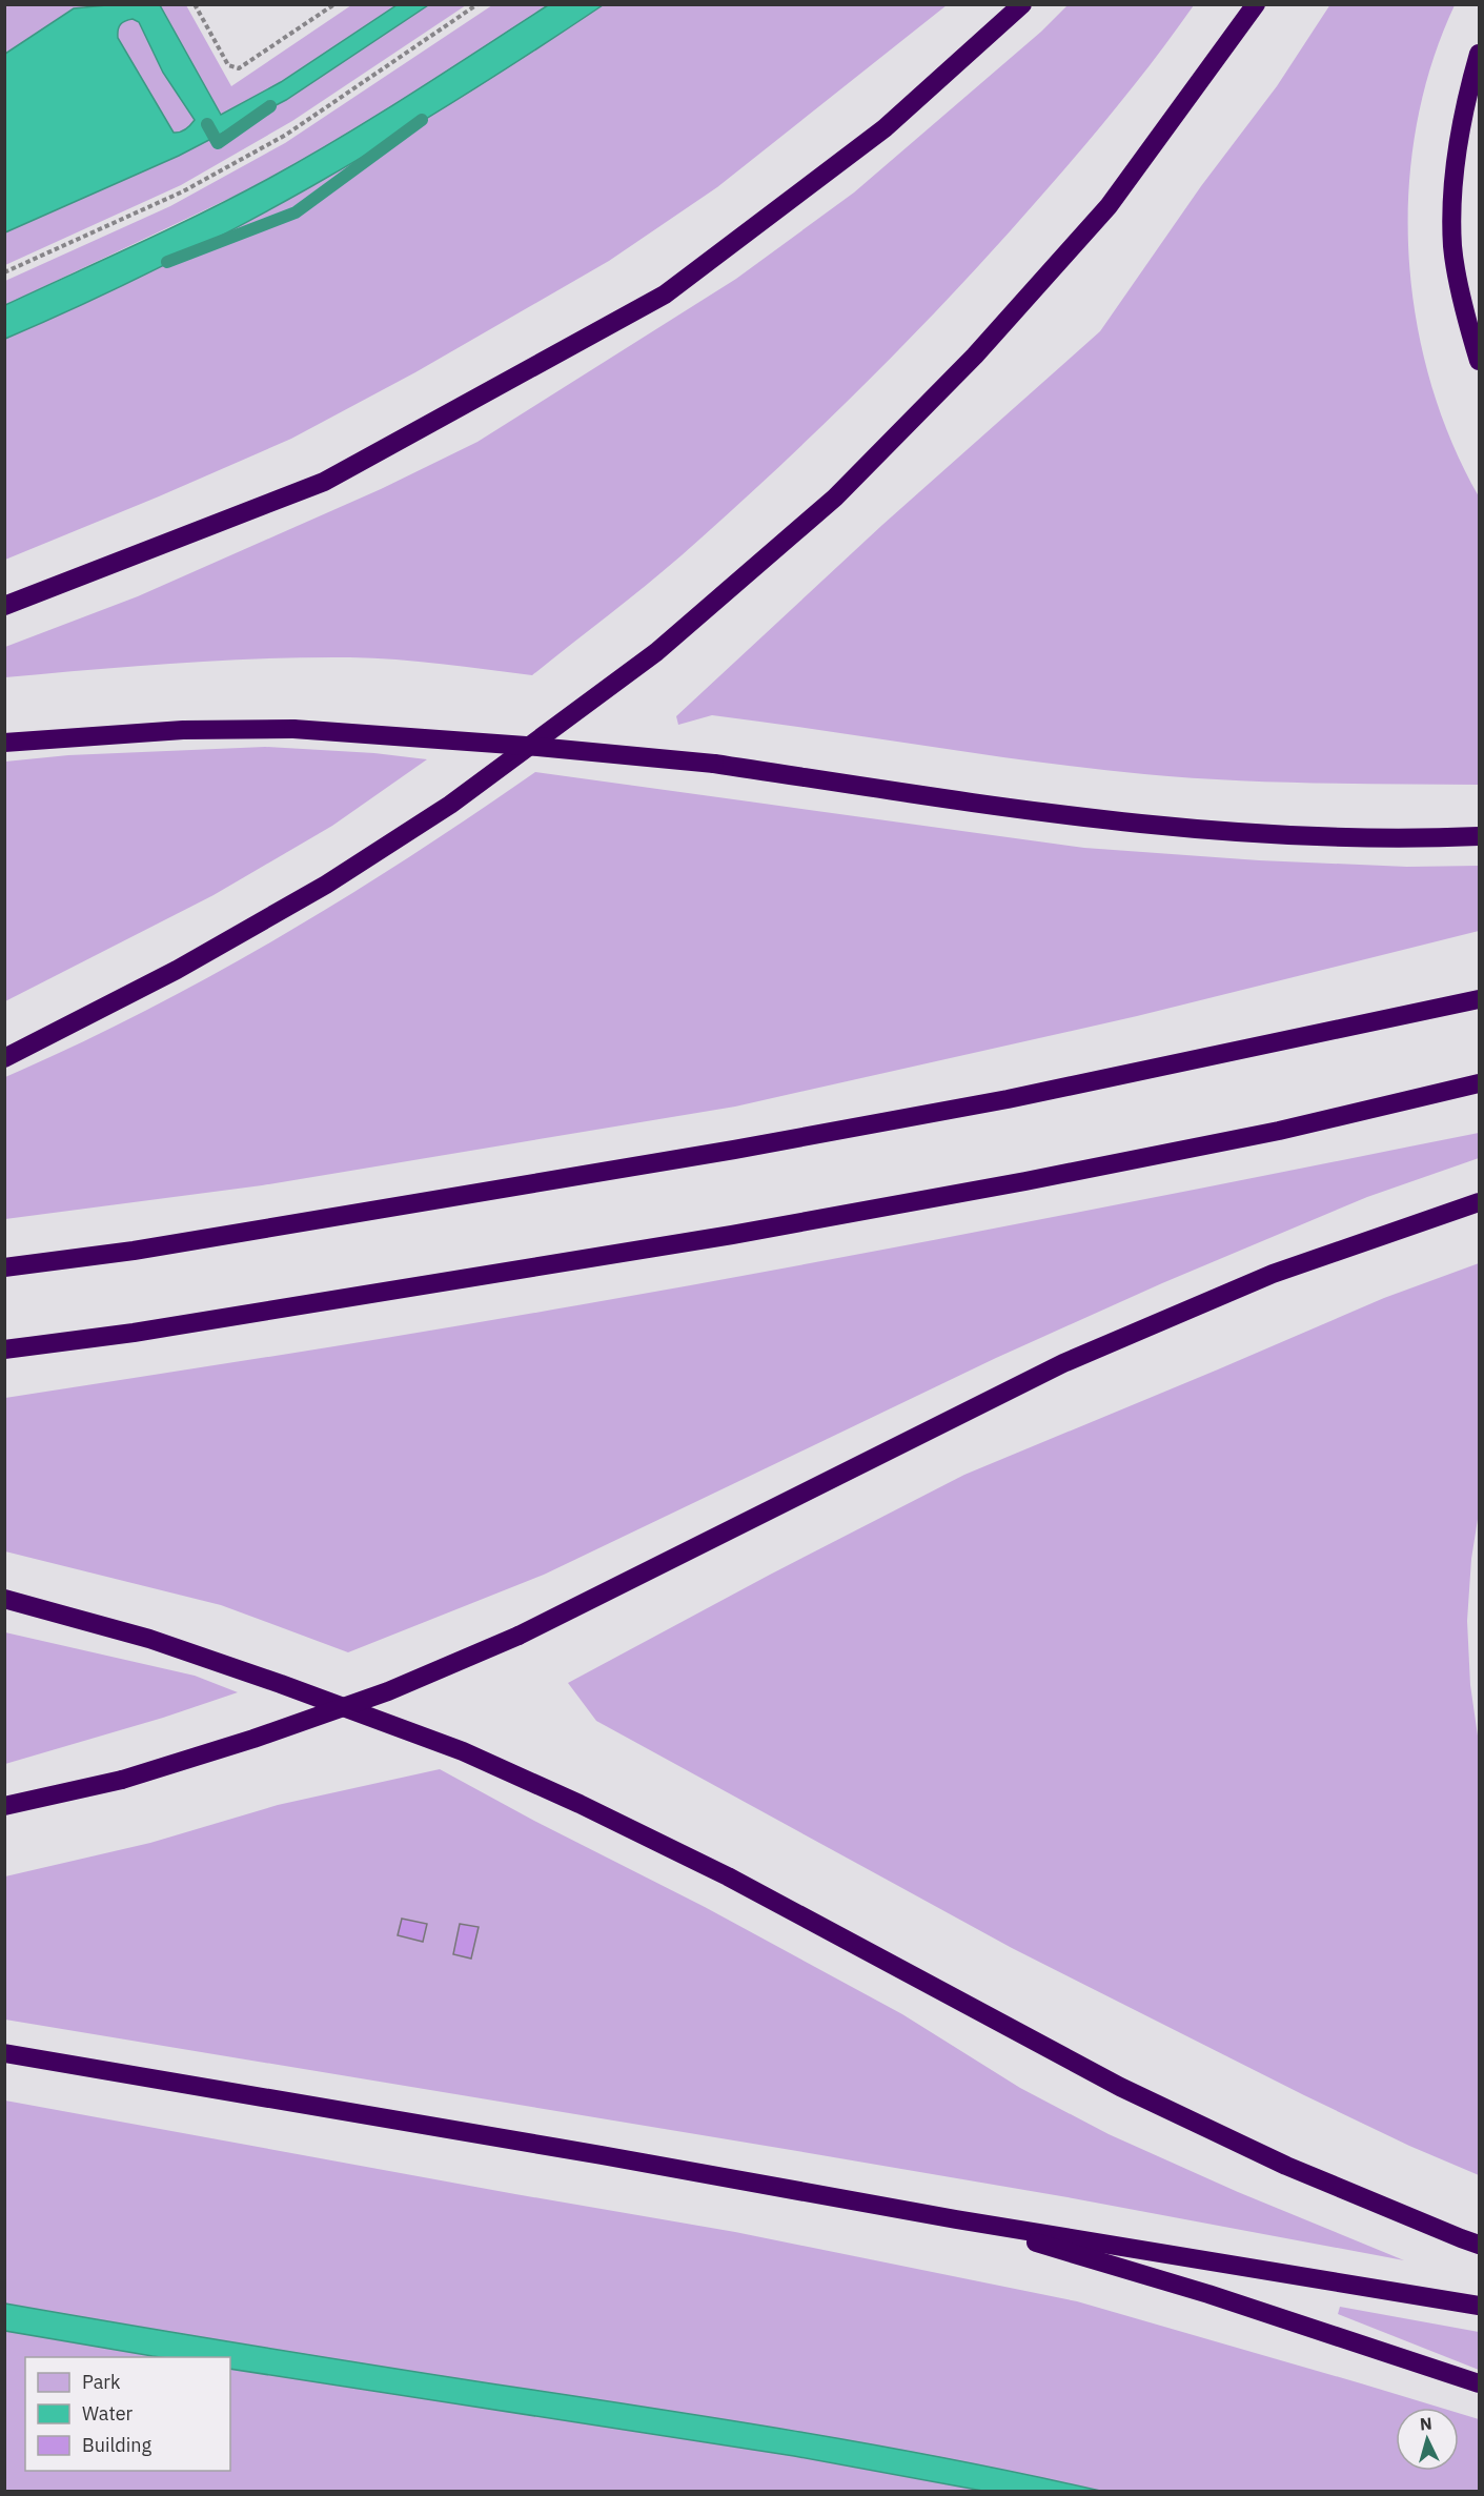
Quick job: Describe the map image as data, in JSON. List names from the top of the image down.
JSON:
{
  "legend": ["Park", "Water", "Building"],
  "north": "top"
}
